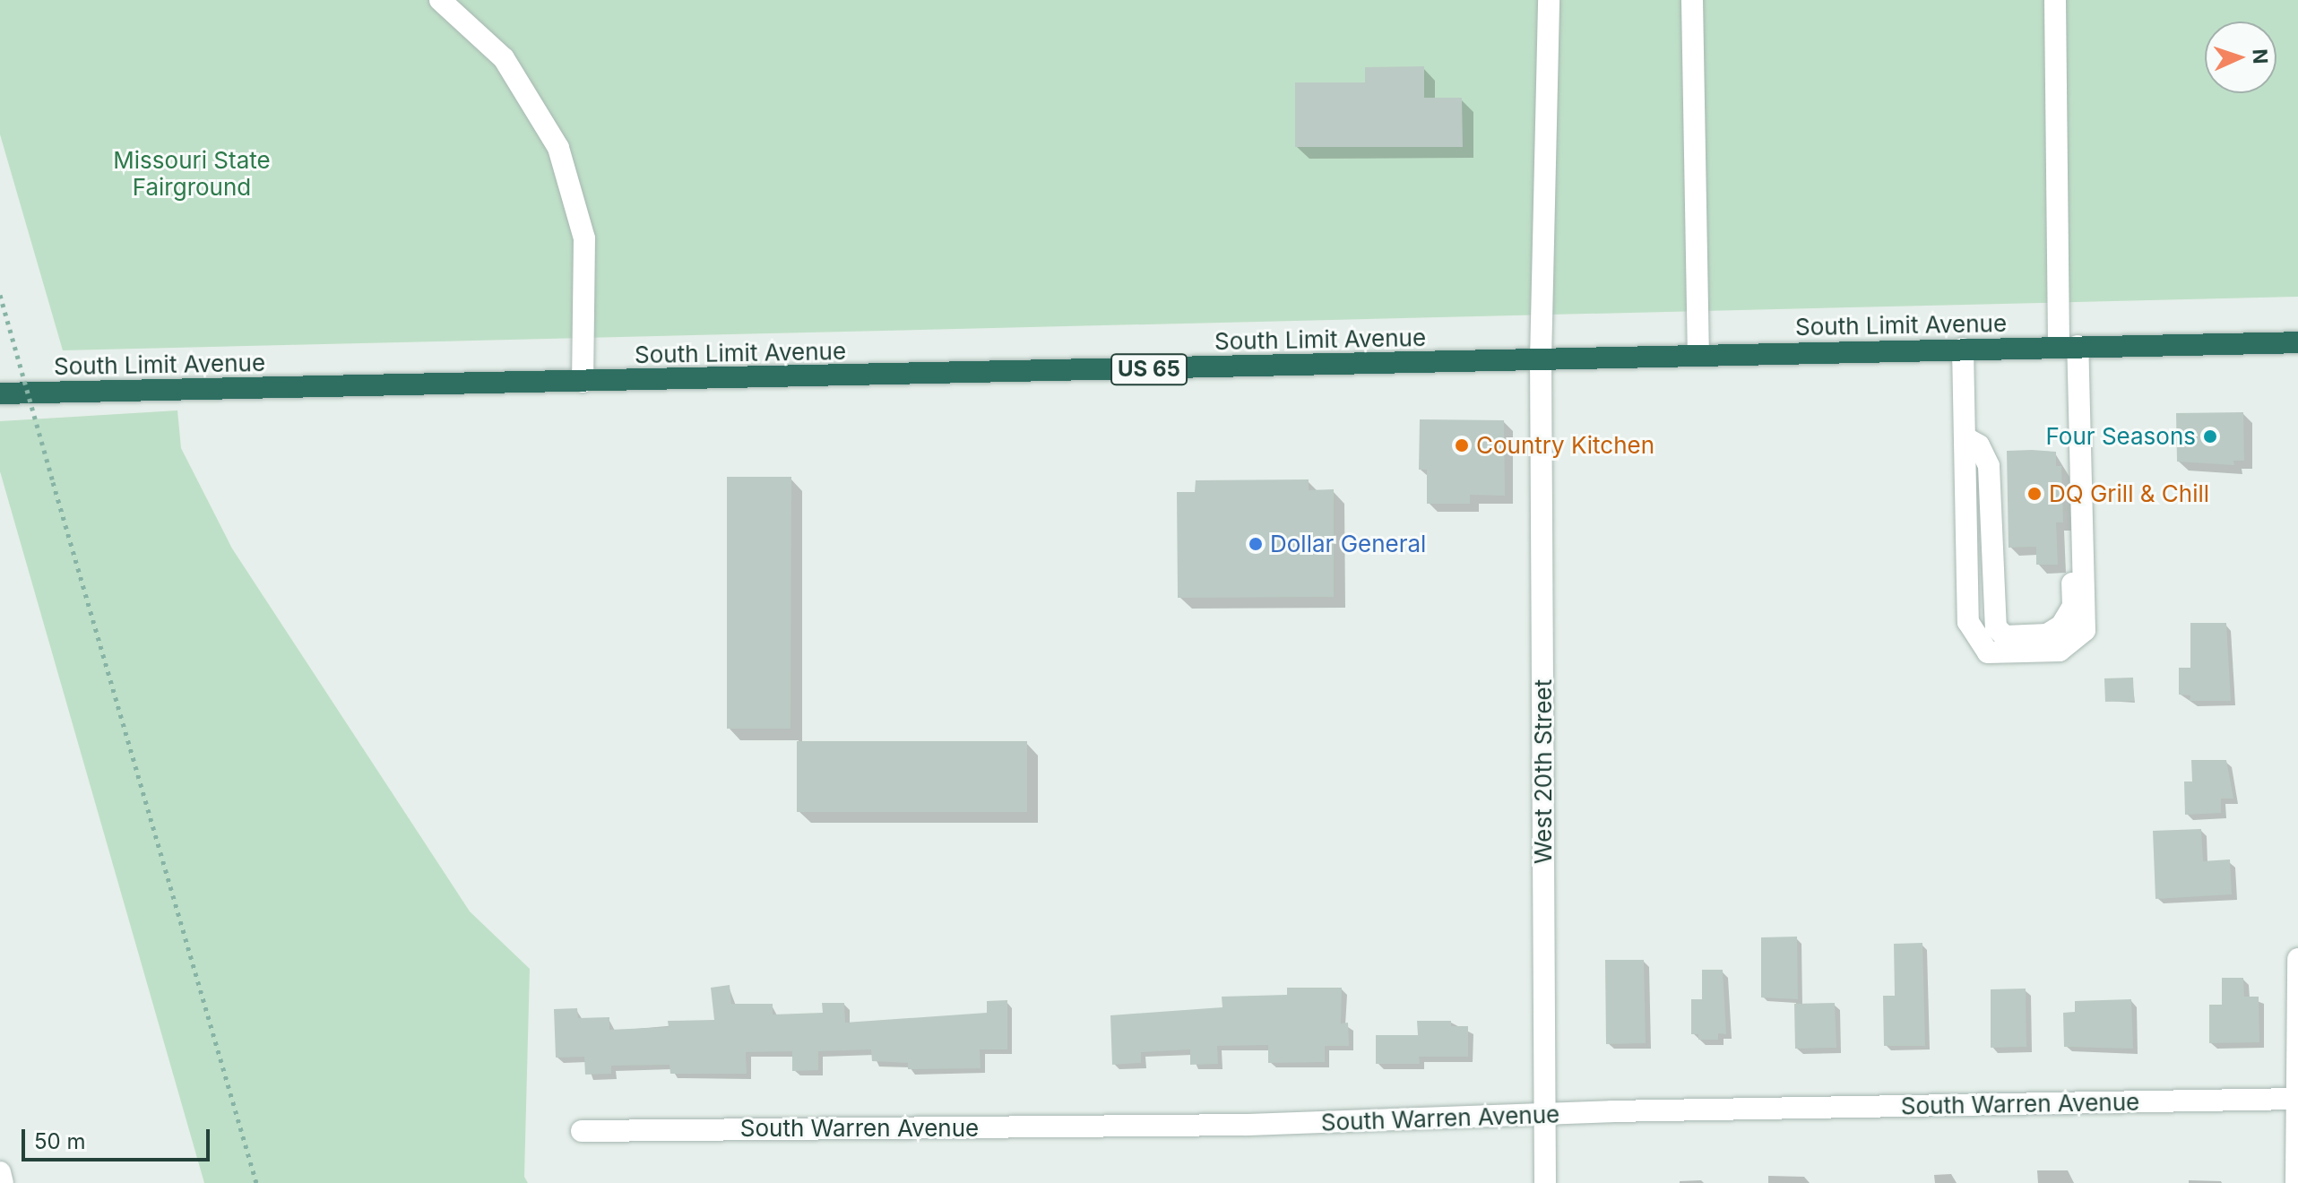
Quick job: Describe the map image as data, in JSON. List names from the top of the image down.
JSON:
{
  "streets": {
    "highway": ["South Limit Avenue", "US 65"],
    "street": ["West 20th Street", "South Warren Avenue"]
  },
  "crossings": [
    ["South Limit Avenue", "West 20th Street"],
    ["West 20th Street", "South Warren Avenue"]
  ],
  "parks": ["Missouri State Fairground"],
  "places": [
    "Four Seasons",
    "Country Kitchen",
    "DQ Grill & Chill",
    "Dollar General"
  ],
  "scale_bar": "50 m",
  "north": "right"
}
